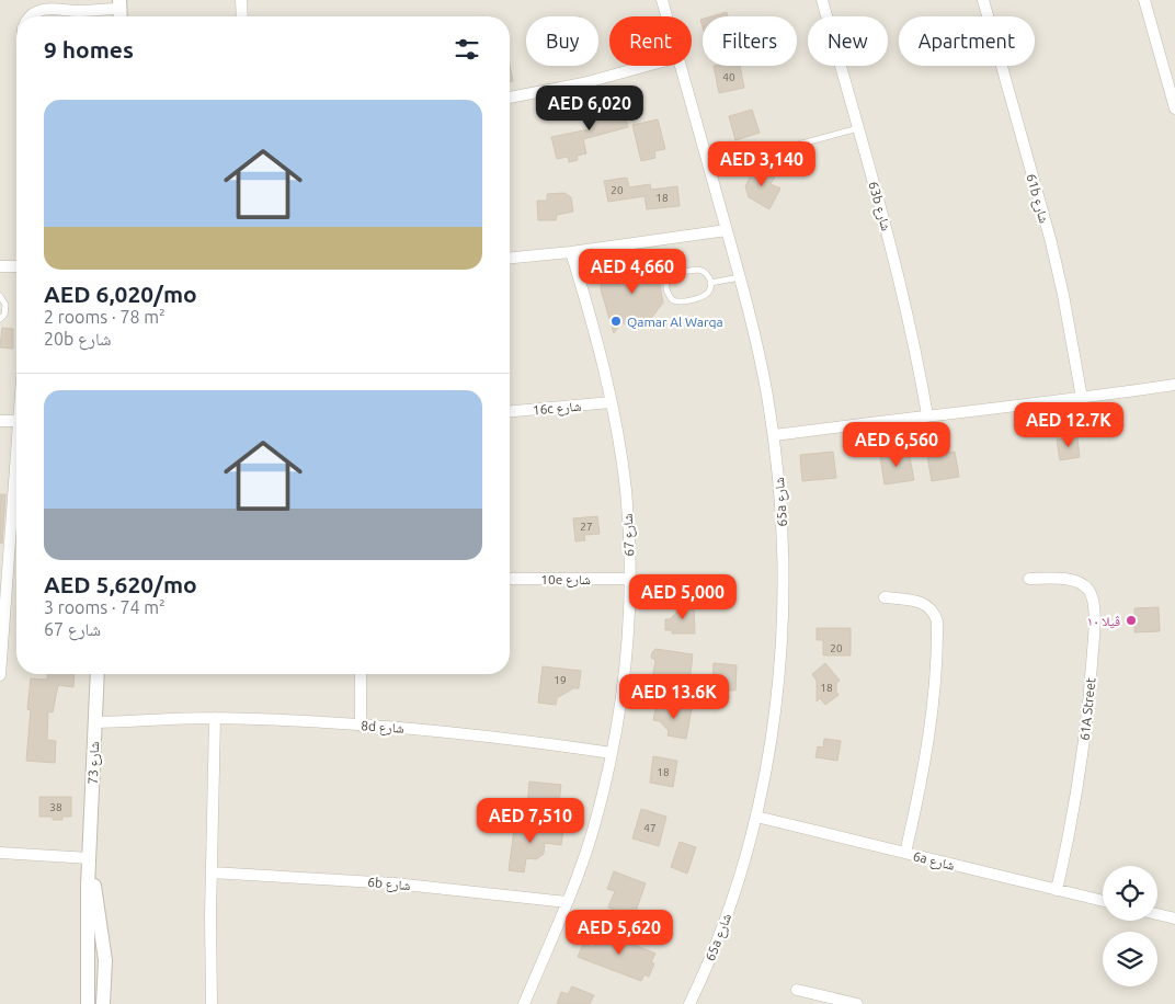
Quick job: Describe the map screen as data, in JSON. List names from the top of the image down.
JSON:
{
  "streets": {
    "street": [
      "61b شارع",
      "63b شارع",
      "16c شارع",
      "65a شارع",
      "شارع 67",
      "10e شارع",
      "61A Street",
      "8d شارع",
      "شارع 73",
      "6a شارع",
      "6b شارع"
    ]
  },
  "crossings": [
    ["16c شارع", "شارع 67"],
    ["65a شارع", "6a شارع"],
    ["شارع 67", "10e شارع"],
    ["شارع 67", "8d شارع"],
    ["شارع 67", "6b شارع"],
    ["61A Street", "6a شارع"],
    ["8d شارع", "شارع 73"]
  ],
  "places": ["Qamar Al Warqa", "ڤيلا ١٠"],
  "house_numbers": [
    "40",
    "20",
    "18",
    "27",
    "20",
    "19",
    "18",
    "18",
    "38",
    "47"
  ],
  "page": {
    "chip": [
      "Buy",
      "Rent",
      "Filters",
      "New",
      "Apartment"
    ],
    "heading": "9 homes",
    "list": [
      {
        "name": "AED 6,020/mo",
        "note": "2 rooms · 78 m² · 20b شارع"
      },
      {
        "name": "AED 5,620/mo",
        "note": "3 rooms · 74 m² · شارع 67"
      }
    ],
    "price": [
      "AED 6,020",
      "AED 3,140",
      "AED 4,660",
      "AED 12.7K",
      "AED 6,560",
      "AED 5,000",
      "AED 13.6K",
      "AED 7,510",
      "AED 5,620"
    ]
  }
}
